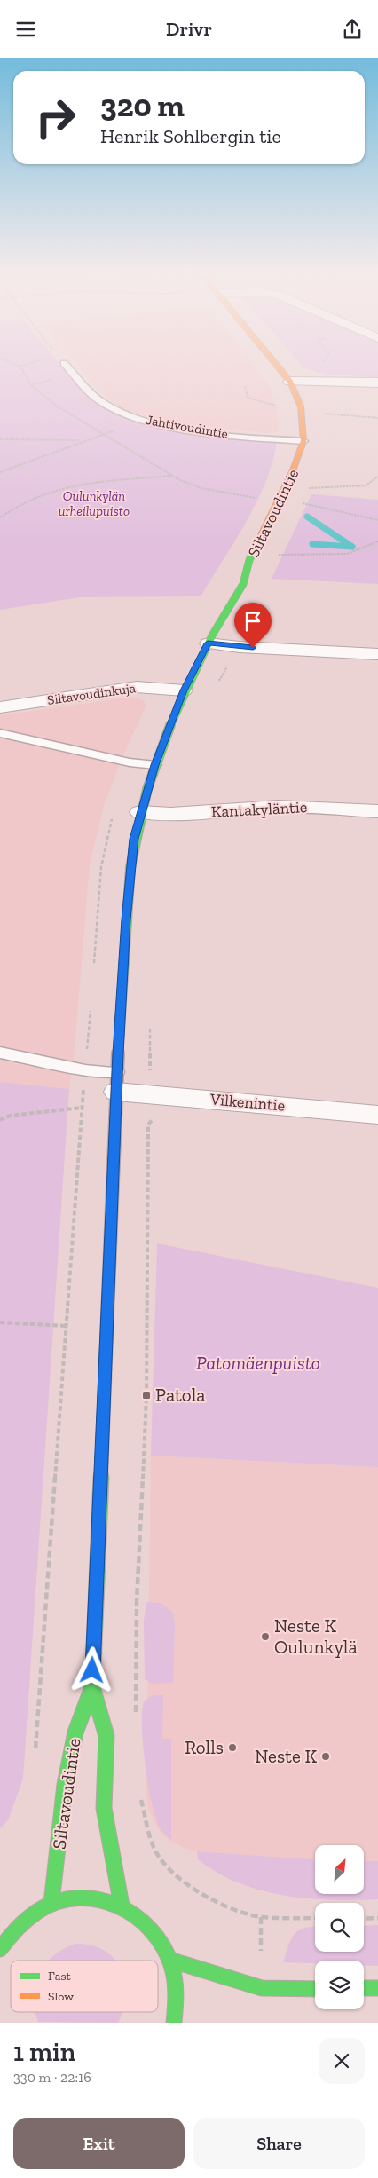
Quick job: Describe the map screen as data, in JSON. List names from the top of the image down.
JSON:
{
  "streets": {
    "main road": ["Siltavoudintie"],
    "street": ["Siltavoudinkuja", "Kantakyläntie", "Vilkenintie"],
    "lane": ["Jahtivoudintie"]
  },
  "crossings": [
    ["Jahtivoudintie", "Siltavoudintie"],
    ["Siltavoudintie", "Siltavoudinkuja"],
    ["Siltavoudintie", "Kantakyläntie"],
    ["Siltavoudintie", "Vilkenintie"]
  ],
  "parks": ["Oulunkylän urheilupuisto", "Patomäenpuisto"],
  "places": {
    "transit": ["Patola"],
    "other": ["Neste K Oulunkylä", "Rolls", "Neste K"]
  },
  "legend": ["Fast", "Slow"],
  "north": "top right",
  "page": {
    "header": "Drivr",
    "turn": ["320 m", "Henrik Sohlbergin tie"],
    "heading": ["1 min", "330 m · 22:16"],
    "buttons": ["Exit", "Share"]
  }
}
